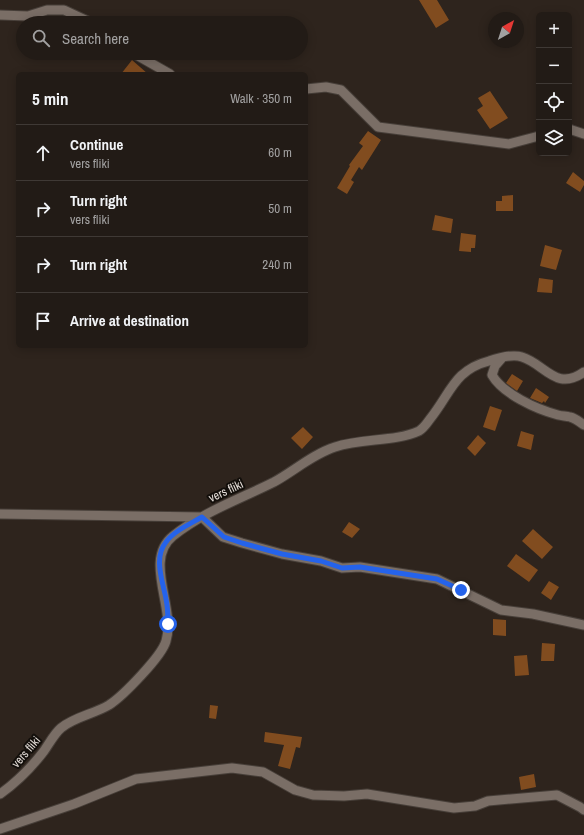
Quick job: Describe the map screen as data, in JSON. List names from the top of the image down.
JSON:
{
  "streets": {
    "street": ["vers fliki"]
  },
  "north": "top right",
  "page": {
    "map_buttons": ["+", "−"],
    "search": "Search here",
    "heading": ["5 min", "Walk · 350 m"],
    "list": [
      ["Continue", "vers fliki", "60 m"],
      ["Turn right", "vers fliki", "50 m"],
      ["Turn right", "240 m"],
      "Arrive at destination"
    ]
  }
}
